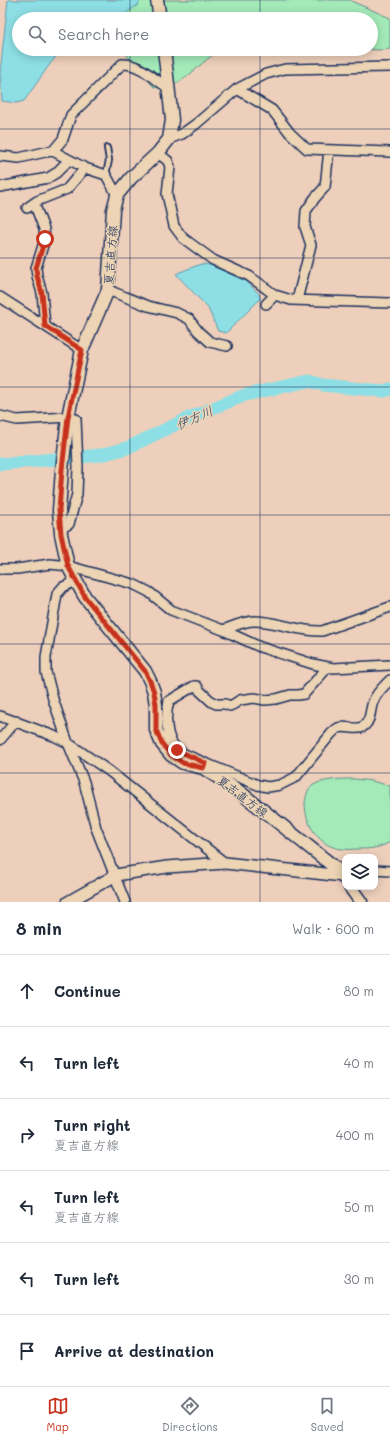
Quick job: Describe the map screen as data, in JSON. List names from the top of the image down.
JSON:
{
  "streets": {
    "main road": ["夏吉直方線"]
  },
  "water": ["伊方川"],
  "page": {
    "search": "Search here",
    "heading": ["8 min", "Walk · 600 m"],
    "list": [
      ["Continue", "80 m"],
      ["Turn left", "40 m"],
      ["Turn right", "夏吉直方線", "400 m"],
      ["Turn left", "夏吉直方線", "50 m"],
      ["Turn left", "30 m"],
      "Arrive at destination"
    ],
    "nav": ["Map", "Directions", "Saved"]
  }
}
